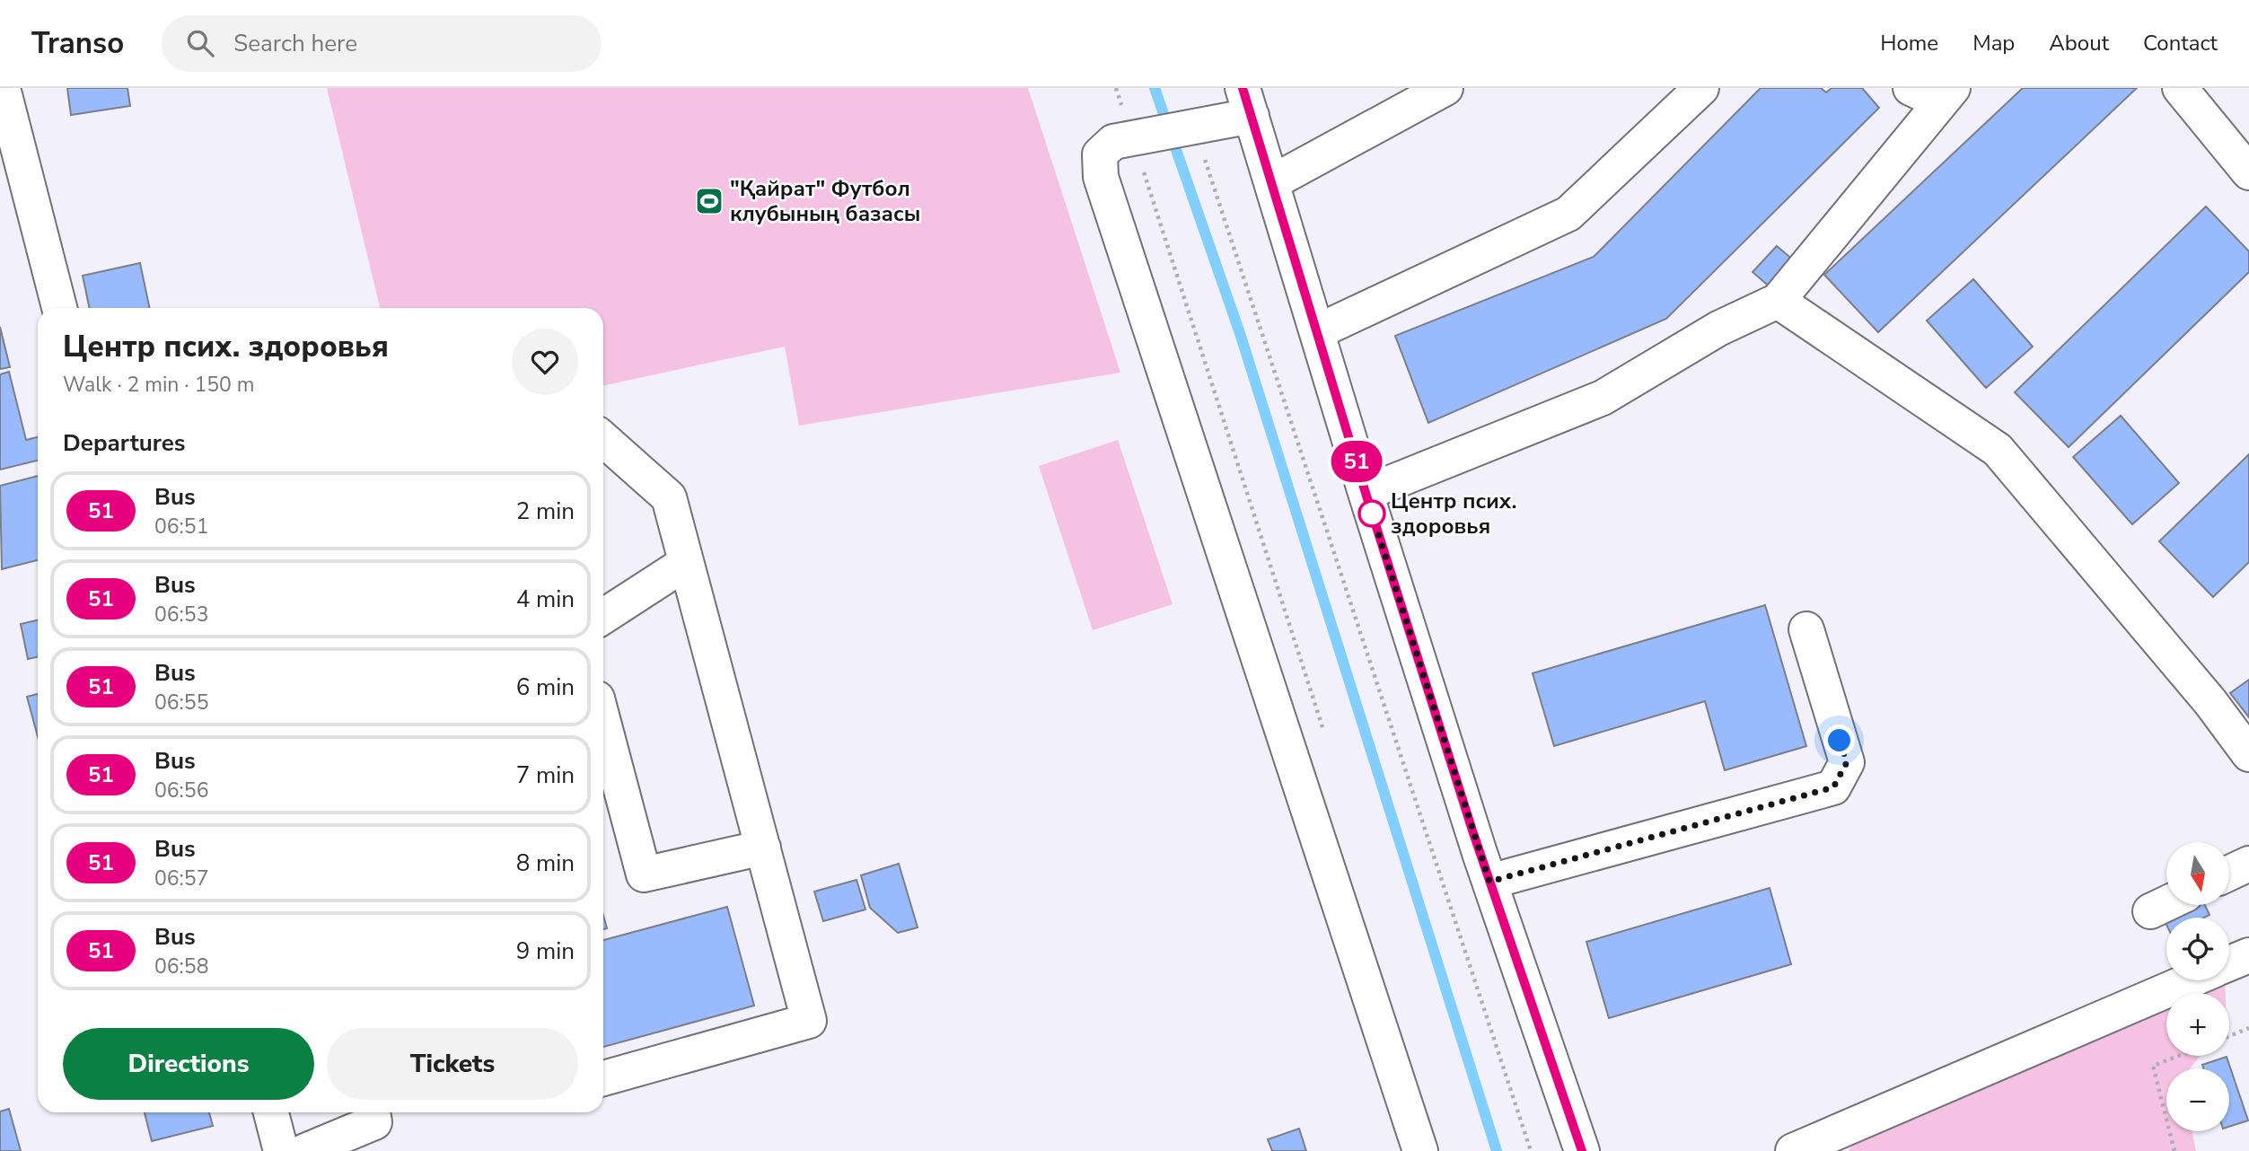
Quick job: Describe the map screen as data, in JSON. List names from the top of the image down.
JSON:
{
  "places": {
    "sports": ["\"Қайрат\" Футбол клубының базасы"],
    "other": ["Центр псих. здоровья"]
  },
  "lines": ["bus line 51"],
  "north": "bottom",
  "page": {
    "header": "Transo",
    "search": "Search here",
    "nav": [
      "Home",
      "Map",
      "About",
      "Contact"
    ],
    "on_map": "51",
    "heading": [
      ["Центр псих. здоровья", "Walk · 2 min · 150 m"],
      "Departures"
    ],
    "list": [
      {
        "mark": "51",
        "name": "Bus",
        "note": "06:51",
        "value": "2 min"
      },
      {
        "mark": "51",
        "name": "Bus",
        "note": "06:53",
        "value": "4 min"
      },
      {
        "mark": "51",
        "name": "Bus",
        "note": "06:55",
        "value": "6 min"
      },
      {
        "mark": "51",
        "name": "Bus",
        "note": "06:56",
        "value": "7 min"
      },
      {
        "mark": "51",
        "name": "Bus",
        "note": "06:57",
        "value": "8 min"
      },
      {
        "mark": "51",
        "name": "Bus",
        "note": "06:58",
        "value": "9 min"
      }
    ],
    "map_buttons": ["+", "−"],
    "buttons": ["Directions", "Tickets"]
  }
}
